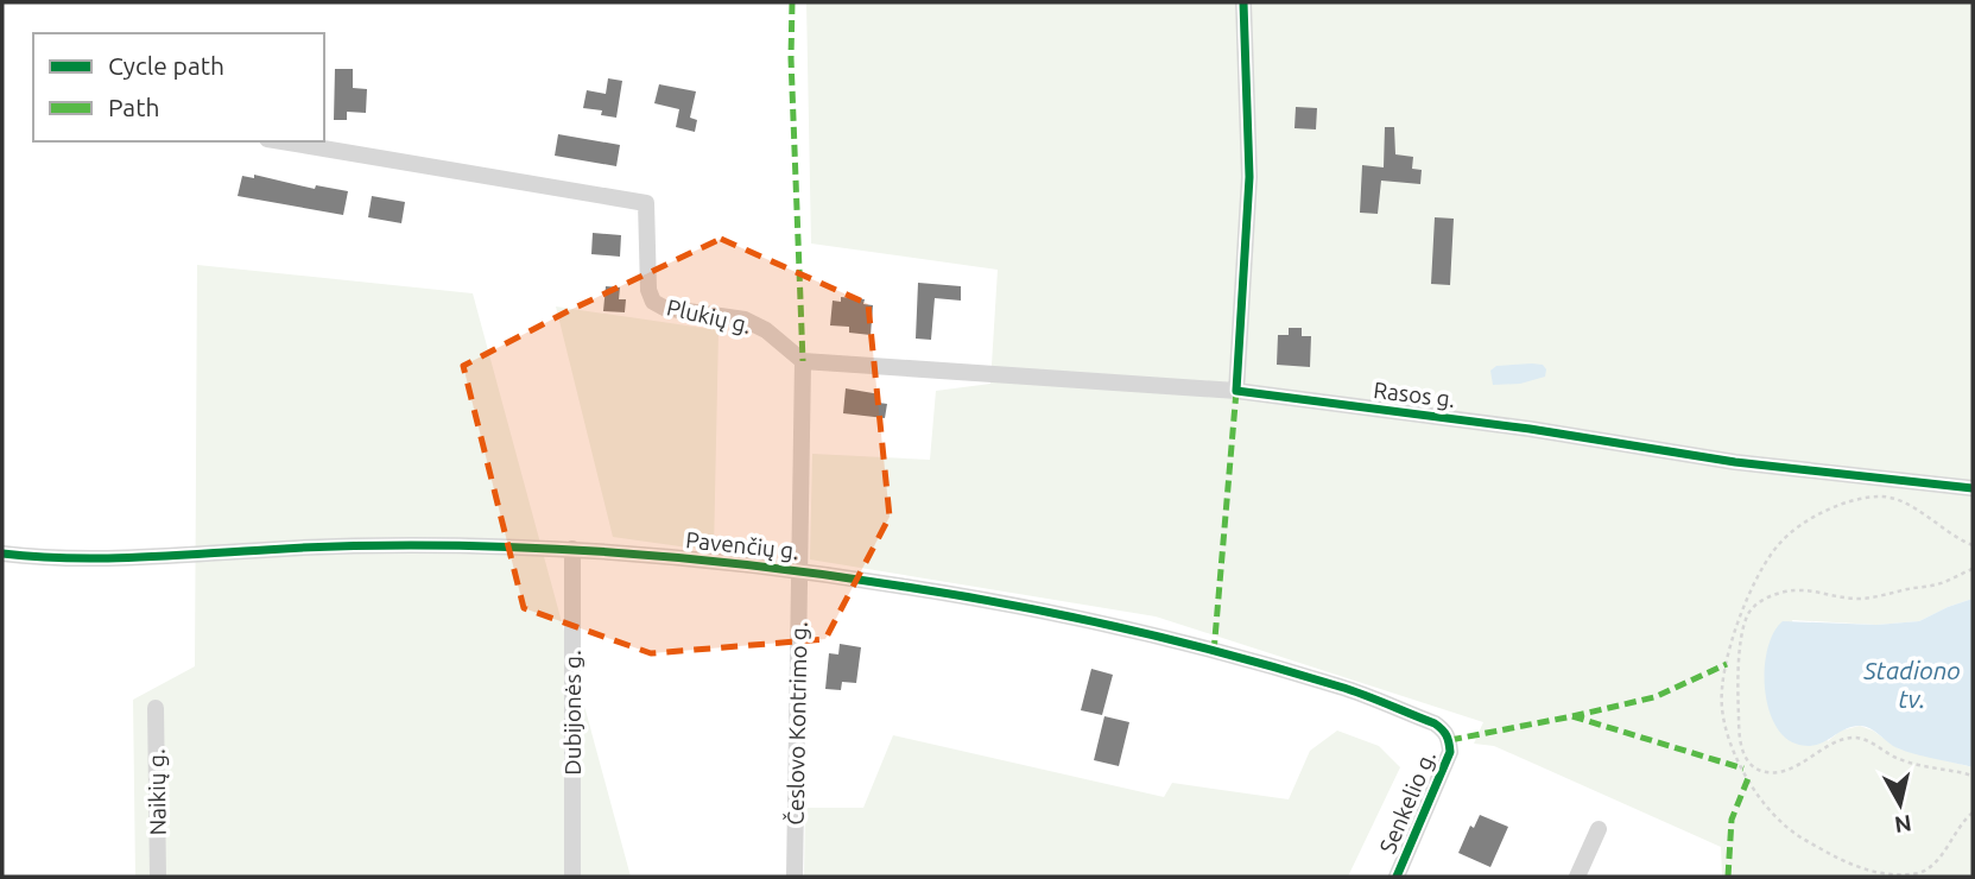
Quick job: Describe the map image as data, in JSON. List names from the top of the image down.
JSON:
{
  "streets": {
    "street": [
      "Plukių g.",
      "Rasos g.",
      "Pavenčių g.",
      "Dubijonės g.",
      "Česlovo Kontrimo g.",
      "Naikių g.",
      "Senkelio g."
    ]
  },
  "crossings": [
    ["Plukių g.", "Česlovo Kontrimo g."],
    ["Pavenčių g.", "Dubijonės g."],
    ["Pavenčių g.", "Česlovo Kontrimo g."],
    ["Pavenčių g.", "Senkelio g."]
  ],
  "water": ["Stadiono tv."],
  "legend": ["Cycle path", "Path"],
  "north": "bottom"
}
